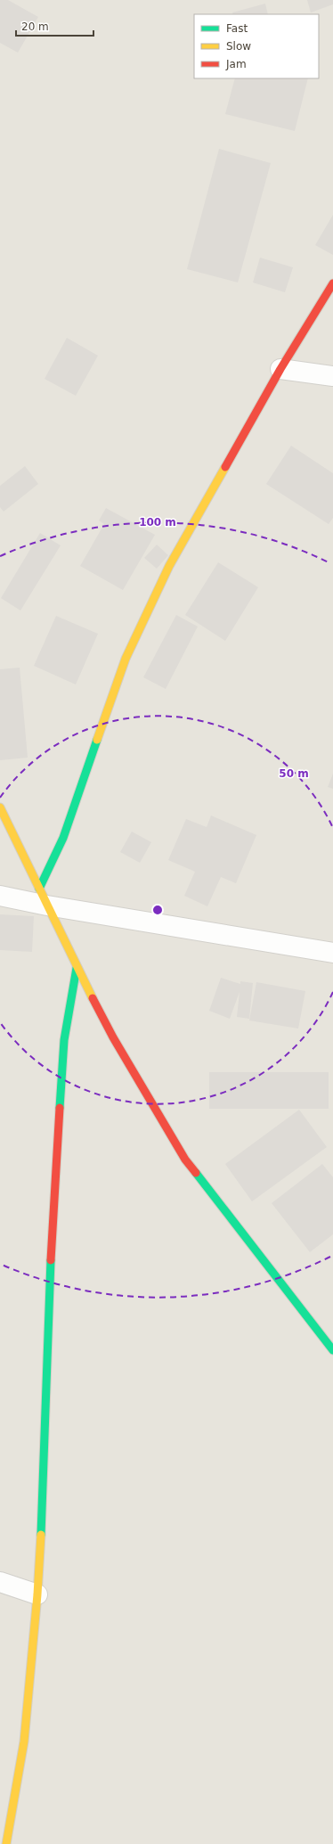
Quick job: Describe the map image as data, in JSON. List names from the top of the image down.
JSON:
{
  "legend": ["Fast", "Slow", "Jam"],
  "scale_bar": "20 m",
  "rings": ["100 m", "50 m"]
}
